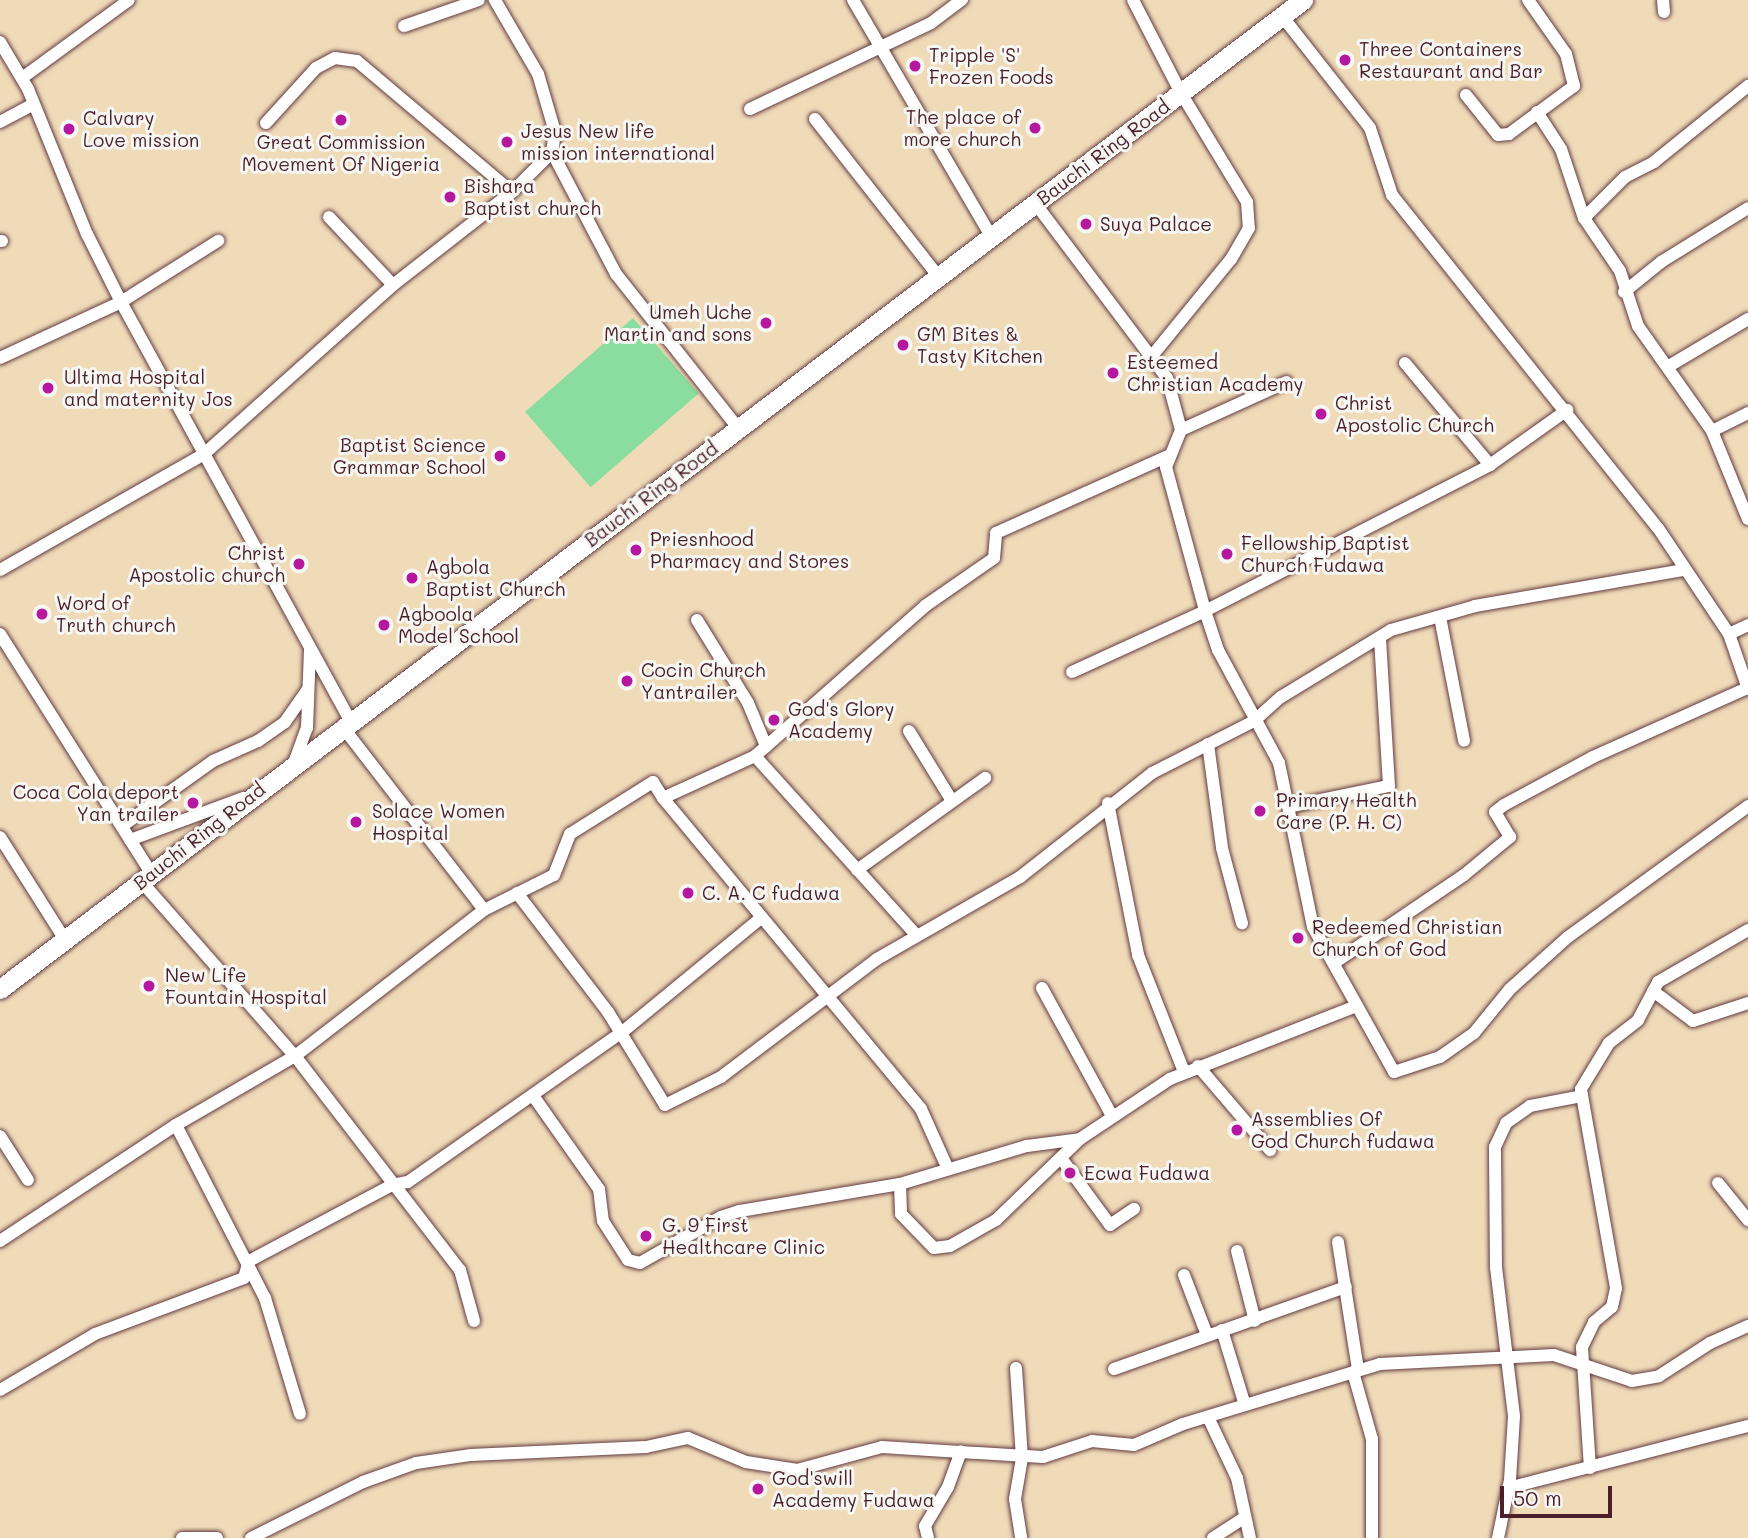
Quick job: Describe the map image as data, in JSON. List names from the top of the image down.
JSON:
{
  "streets": {
    "main road": ["Bauchi Ring Road"]
  },
  "places": [
    "Three Containers Restaurant and Bar",
    "Tripple 'S' Frozen Foods",
    "Great Commission Movement Of Nigeria",
    "The place of more church",
    "Calvary Love mission",
    "Jesus New life mission international",
    "Bishara Baptist church",
    "Suya Palace",
    "Umeh Uche Martin and sons",
    "GM Bites & Tasty Kitchen",
    "Esteemed Christian Academy",
    "Ultima Hospital and maternity Jos",
    "Christ Apostolic Church",
    "Baptist Science Grammar School",
    "Priesnhood Pharmacy and Stores",
    "Fellowship Baptist Church Fudawa",
    "Christ Apostolic church",
    "Agbola Baptist Church",
    "Word of Truth church",
    "Agboola Model School",
    "Cocin Church Yantrailer",
    "God's Glory Academy",
    "Coca Cola deport Yan trailer",
    "Primary Health Care (P. H. C)",
    "Solace Women Hospital",
    "C. A. C fudawa",
    "Redeemed Christian Church of God",
    "New Life Fountain Hospital",
    "Assemblies Of God Church fudawa",
    "Ecwa Fudawa",
    "G. 9 First Healthcare Clinic",
    "God'swill Academy Fudawa"
  ],
  "scale_bar": "50 m"
}
